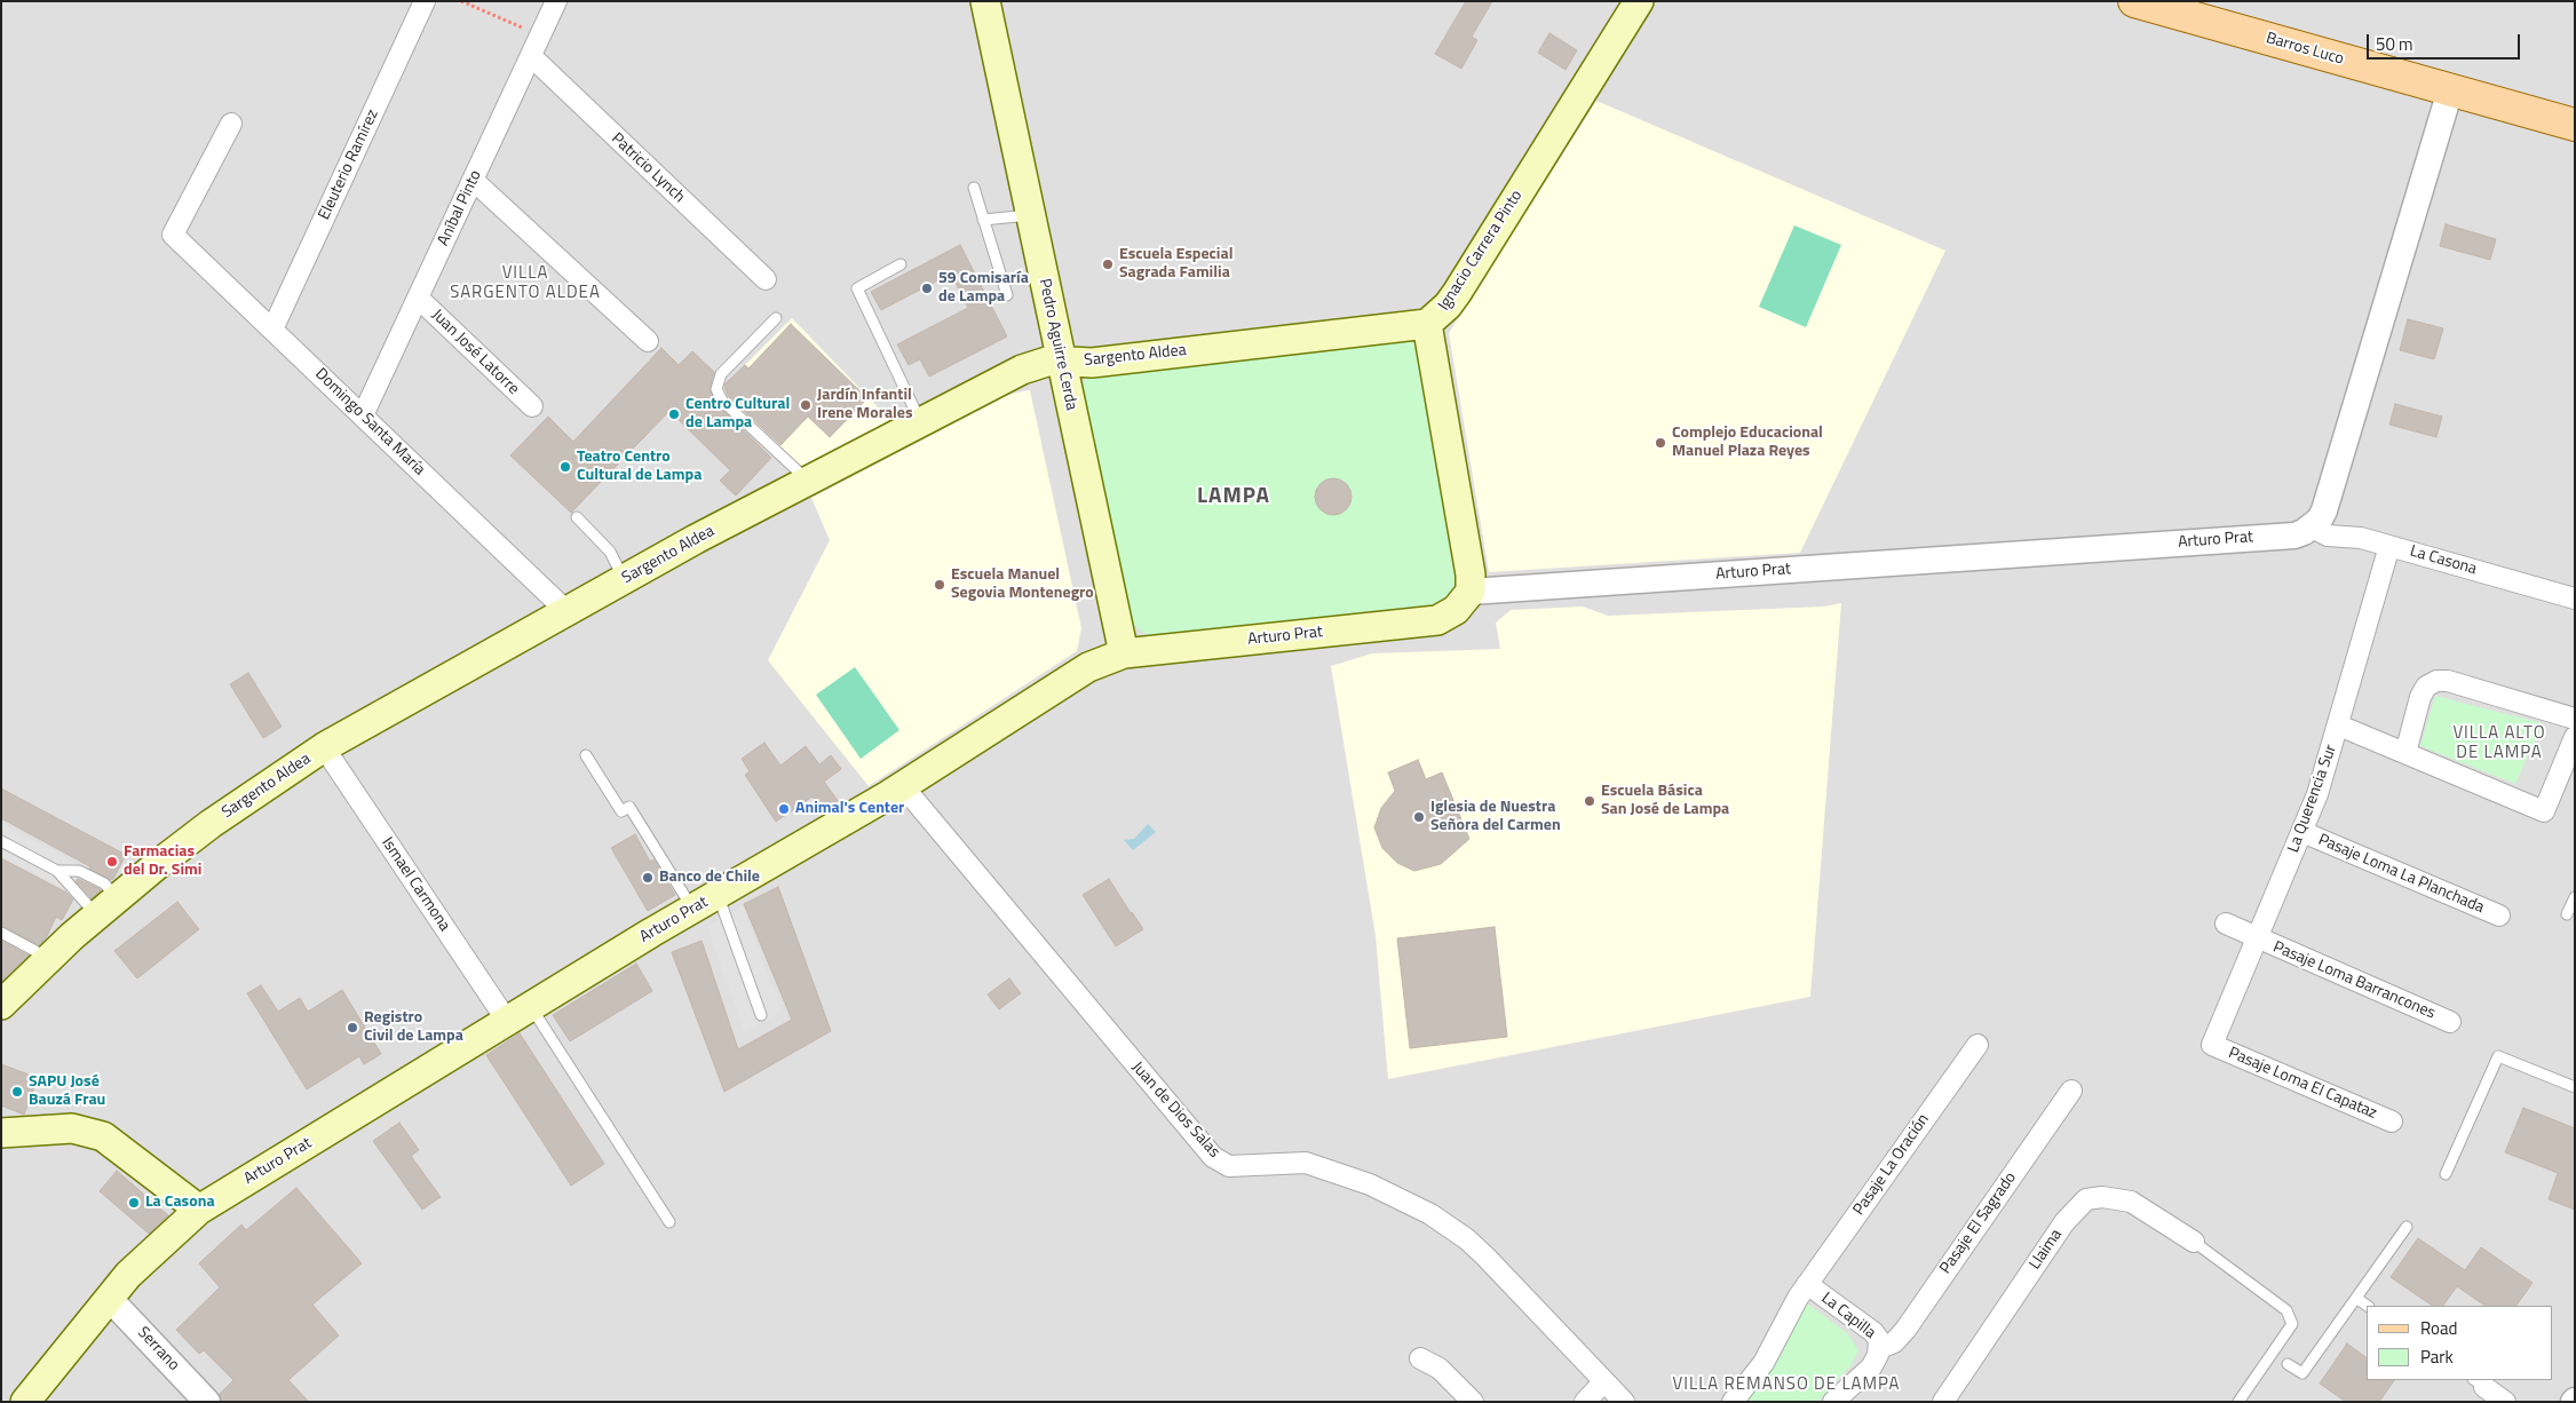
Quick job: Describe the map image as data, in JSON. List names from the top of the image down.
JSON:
{
  "streets": {
    "main road": [
      "Barros Luco",
      "Ignacio Carrera Pinto",
      "Pedro Aguirre Cerda",
      "Sargento Aldea",
      "Arturo Prat"
    ],
    "street": [
      "Eleuterio Ramírez",
      "Patricio Lynch",
      "Aníbal Pinto",
      "Juan José Latorre",
      "Domingo Santa María",
      "La Casona",
      "La Querencia Sur",
      "Pasaje Loma La Planchada",
      "Ismael Carmona",
      "Pasaje Loma Barrancones",
      "Pasaje Loma El Capataz",
      "Juan de Dios Salas",
      "Pasaje La Oración",
      "Pasaje El Sagrado",
      "Llaima",
      "La Capilla",
      "Serrano"
    ]
  },
  "crossings": [
    ["Eleuterio Ramírez", "Domingo Santa María"],
    ["Patricio Lynch", "Aníbal Pinto"],
    ["Aníbal Pinto", "Juan José Latorre"],
    ["Aníbal Pinto", "Domingo Santa María"],
    ["Ignacio Carrera Pinto", "Sargento Aldea"],
    ["Ignacio Carrera Pinto", "Arturo Prat"],
    ["Pedro Aguirre Cerda", "Sargento Aldea"],
    ["Pedro Aguirre Cerda", "Arturo Prat"],
    ["Sargento Aldea", "Domingo Santa María"],
    ["Sargento Aldea", "Ismael Carmona"],
    ["Arturo Prat", "La Casona"],
    ["Arturo Prat", "Ismael Carmona"],
    ["Arturo Prat", "Juan de Dios Salas"],
    ["Arturo Prat", "Serrano"],
    ["La Casona", "La Querencia Sur"],
    ["La Querencia Sur", "Pasaje Loma La Planchada"],
    ["La Querencia Sur", "Pasaje Loma Barrancones"],
    ["La Querencia Sur", "Pasaje Loma El Capataz"],
    ["Pasaje La Oración", "La Capilla"],
    ["Pasaje El Sagrado", "La Capilla"]
  ],
  "districts": [
    "VILLA SARGENTO ALDEA",
    "LAMPA",
    "VILLA ALTO DE LAMPA",
    "VILLA REMANSO DE LAMPA"
  ],
  "places": [
    "Escuela Especial Sagrada Familia",
    "59 Comisaría de Lampa",
    "Jardín Infantil Irene Morales",
    "Centro Cultural de Lampa",
    "Complejo Educacional Manuel Plaza Reyes",
    "Teatro Centro Cultural de Lampa",
    "Escuela Manuel Segovia Montenegro",
    "Escuela Básica San José de Lampa",
    "Animal's Center",
    "Iglesia de Nuestra Señora del Carmen",
    "Farmacias del Dr. Simi",
    "Banco de Chile",
    "Registro Civil de Lampa",
    "SAPU José Bauzá Frau",
    "La Casona"
  ],
  "legend": ["Road", "Park"],
  "scale_bar": "50 m"
}
